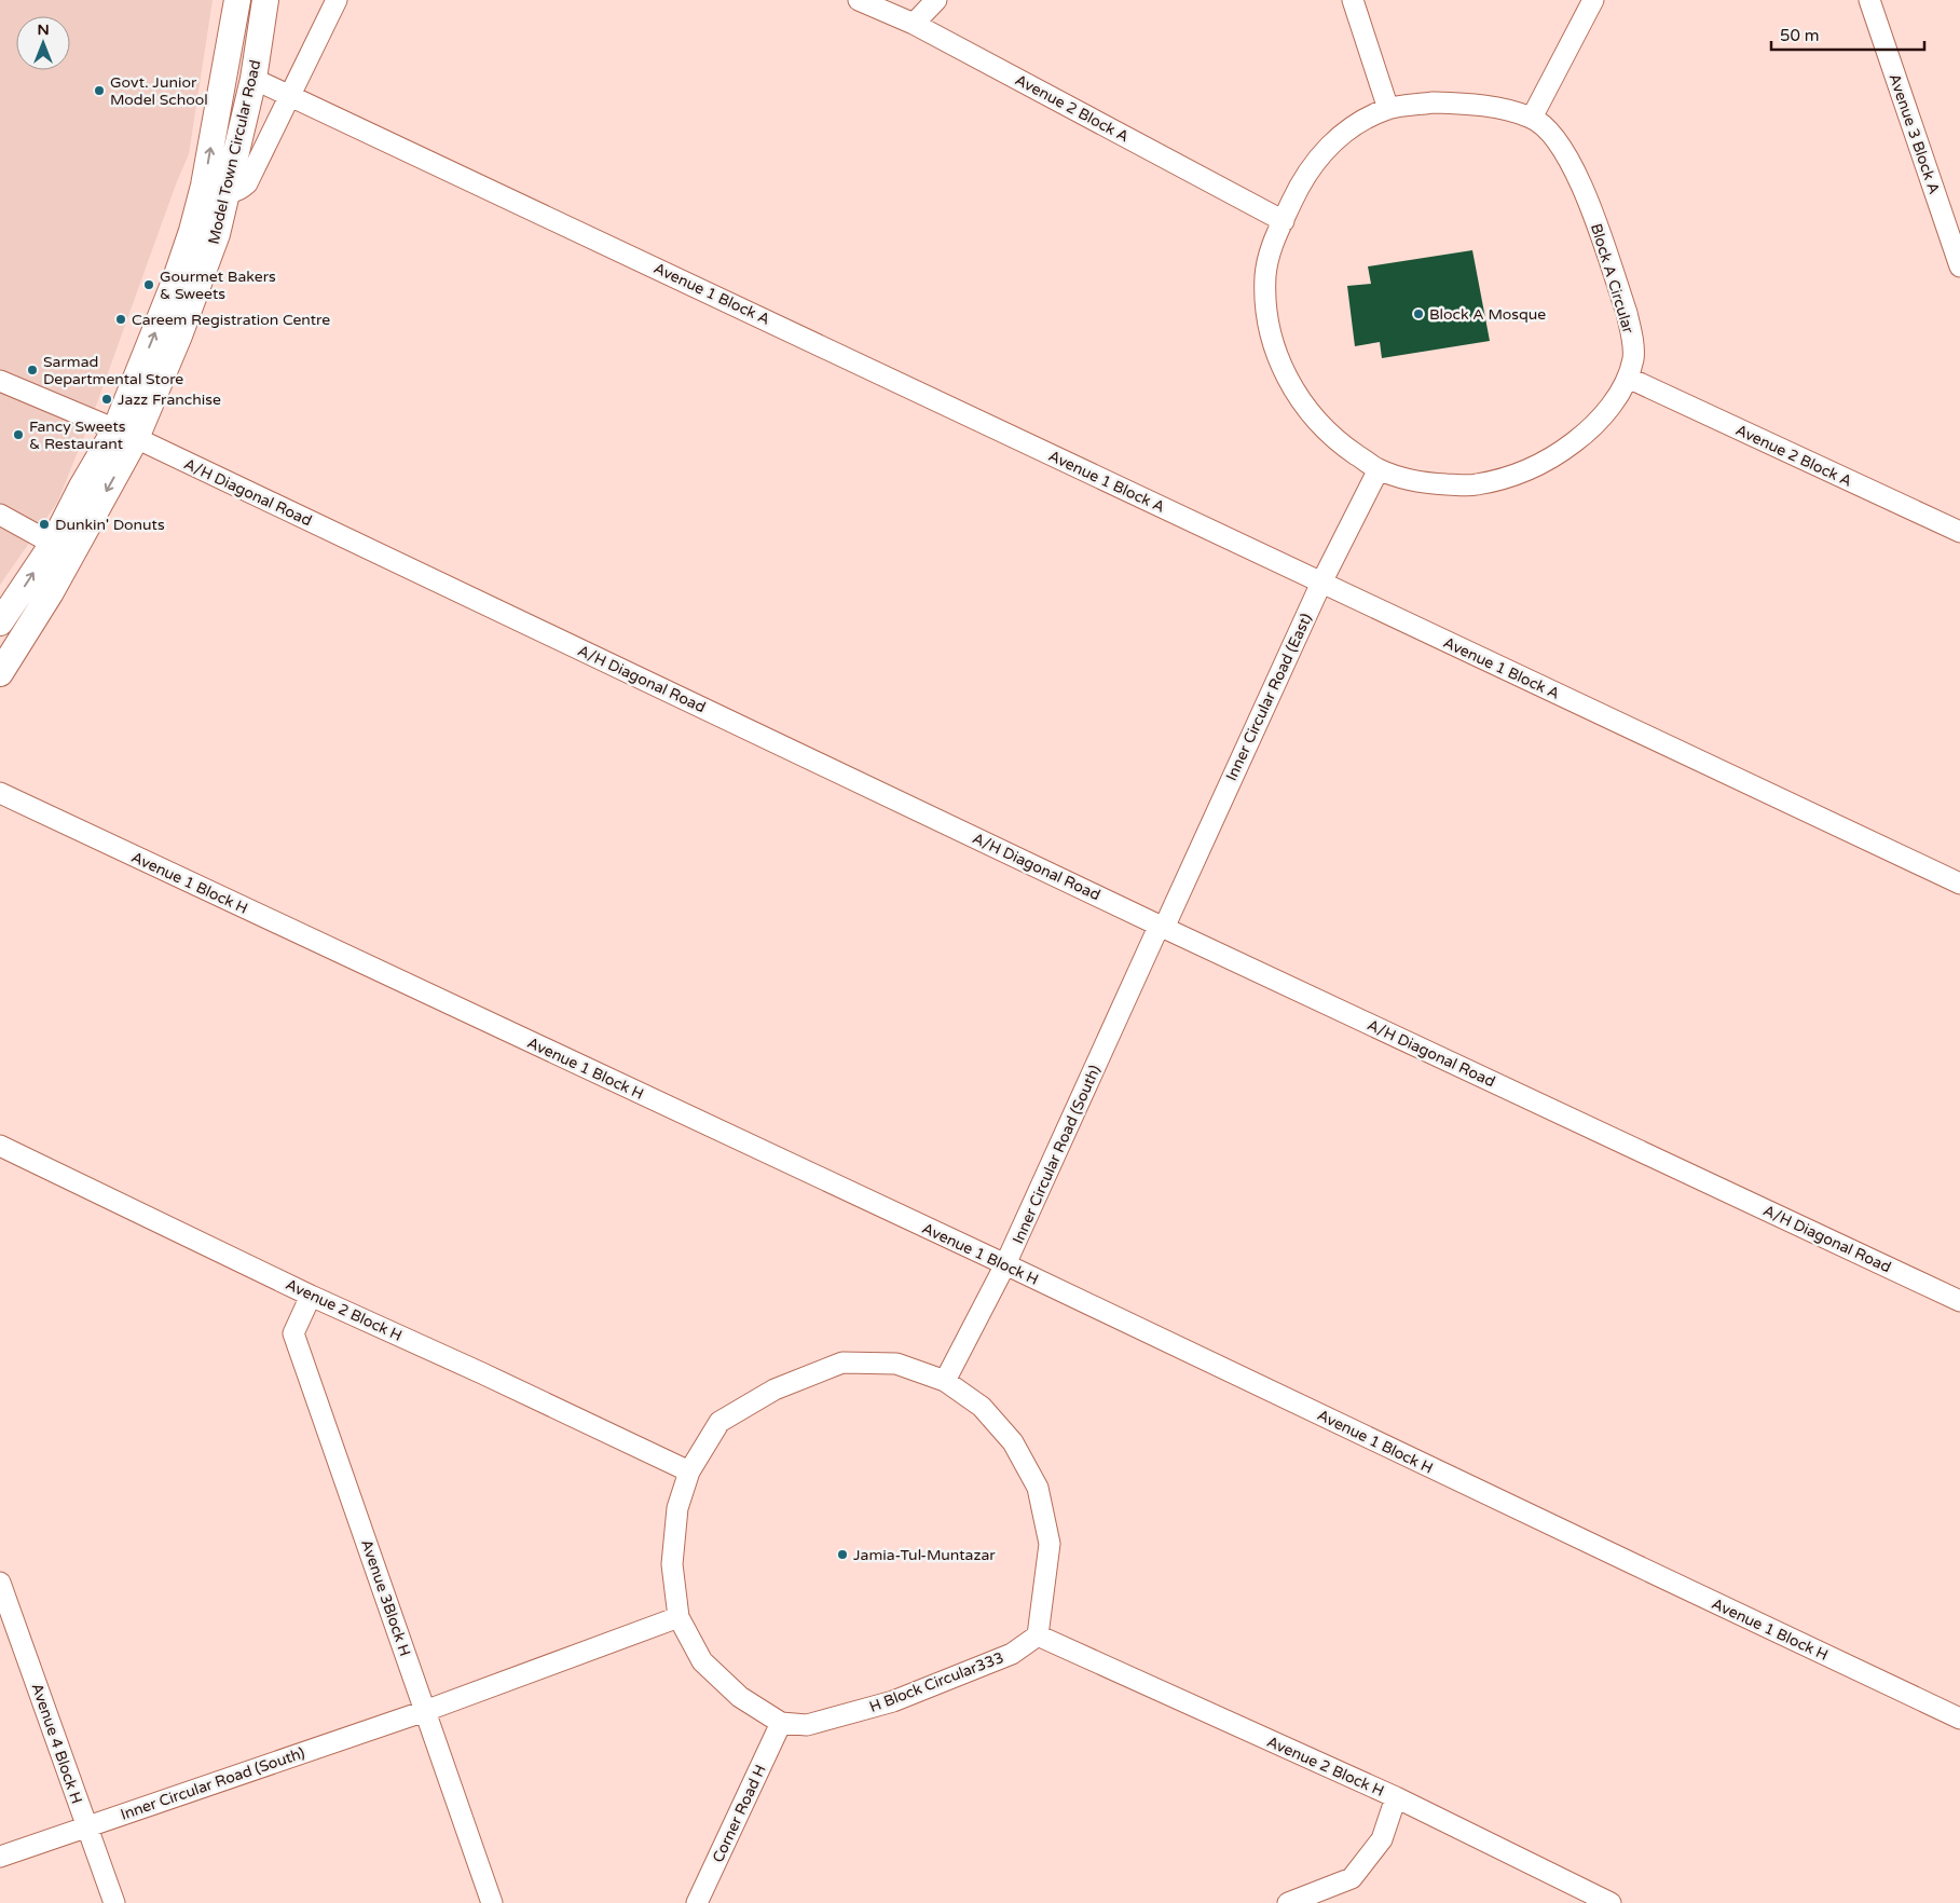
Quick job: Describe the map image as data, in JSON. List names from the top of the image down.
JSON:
{
  "streets": {
    "main road": ["Model Town Circular Road"],
    "street": [
      "Avenue 2 Block A",
      "Avenue 3 Block A",
      "Block A Circular",
      "Avenue 1 Block A",
      "A/H Diagonal Road",
      "Inner Circular Road (East)",
      "Avenue 1 Block H",
      "Inner Circular Road (South)",
      "Avenue 2 Block H",
      "Avenue 3Block H",
      "H Block Circular333",
      "Avenue 4 Block H",
      "Corner Road H"
    ]
  },
  "crossings": [
    ["Avenue 2 Block A", "Block A Circular"],
    ["Model Town Circular Road", "Avenue 1 Block A"],
    ["Model Town Circular Road", "A/H Diagonal Road"],
    ["Block A Circular", "Inner Circular Road (East)"],
    ["Avenue 1 Block A", "Inner Circular Road (East)"],
    ["A/H Diagonal Road", "Inner Circular Road (East)"],
    ["A/H Diagonal Road", "Inner Circular Road (South)"],
    ["Inner Circular Road (East)", "Inner Circular Road (South)"],
    ["Avenue 1 Block H", "Inner Circular Road (South)"],
    ["Inner Circular Road (South)", "Avenue 3Block H"],
    ["Inner Circular Road (South)", "H Block Circular333"],
    ["Inner Circular Road (South)", "Avenue 4 Block H"],
    ["Avenue 2 Block H", "Avenue 3Block H"],
    ["Avenue 2 Block H", "H Block Circular333"],
    ["H Block Circular333", "Corner Road H"]
  ],
  "places": [
    "Govt. Junior Model School",
    "Gourmet Bakers & Sweets",
    "Block A Mosque",
    "Careem Registration Centre",
    "Sarmad Departmental Store",
    "Jazz Franchise",
    "Fancy Sweets & Restaurant",
    "Dunkin' Donuts",
    "Jamia-Tul-Muntazar"
  ],
  "scale_bar": "50 m",
  "north": "top"
}
